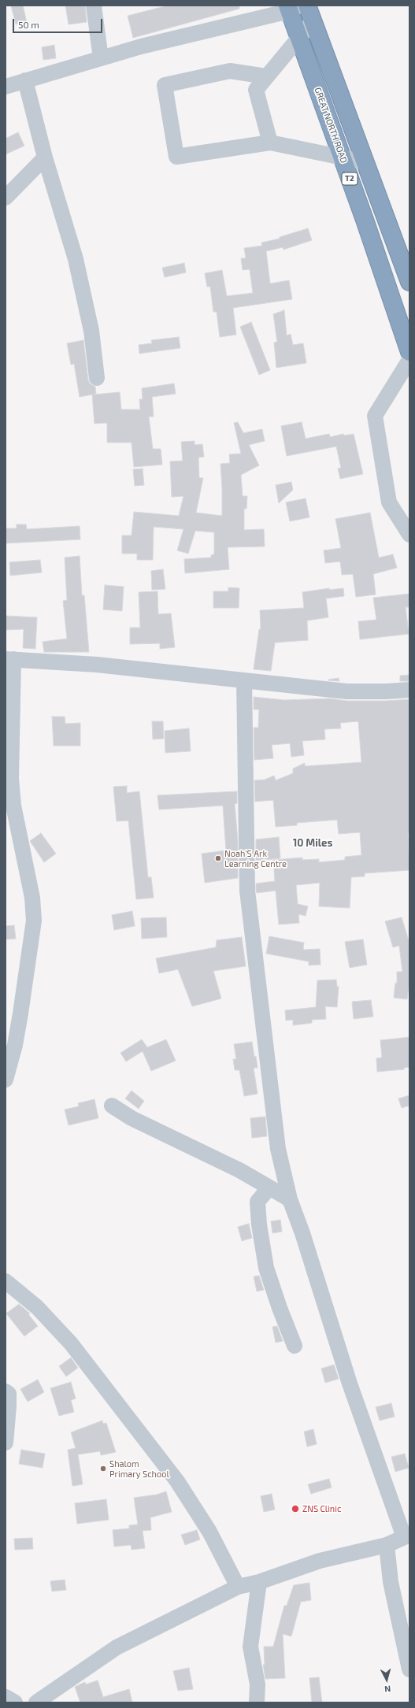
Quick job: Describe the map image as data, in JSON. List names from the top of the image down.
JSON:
{
  "streets": {
    "highway": ["GREAT NORTH ROAD", "T2"]
  },
  "crossings": [
    ["GREAT NORTH ROAD", "T2"]
  ],
  "districts": ["10 Miles"],
  "places": ["Noah'S Ark Learning Centre", "Shalom Primary School", "ZNS Clinic"],
  "scale_bar": "50 m",
  "north": "bottom"
}
